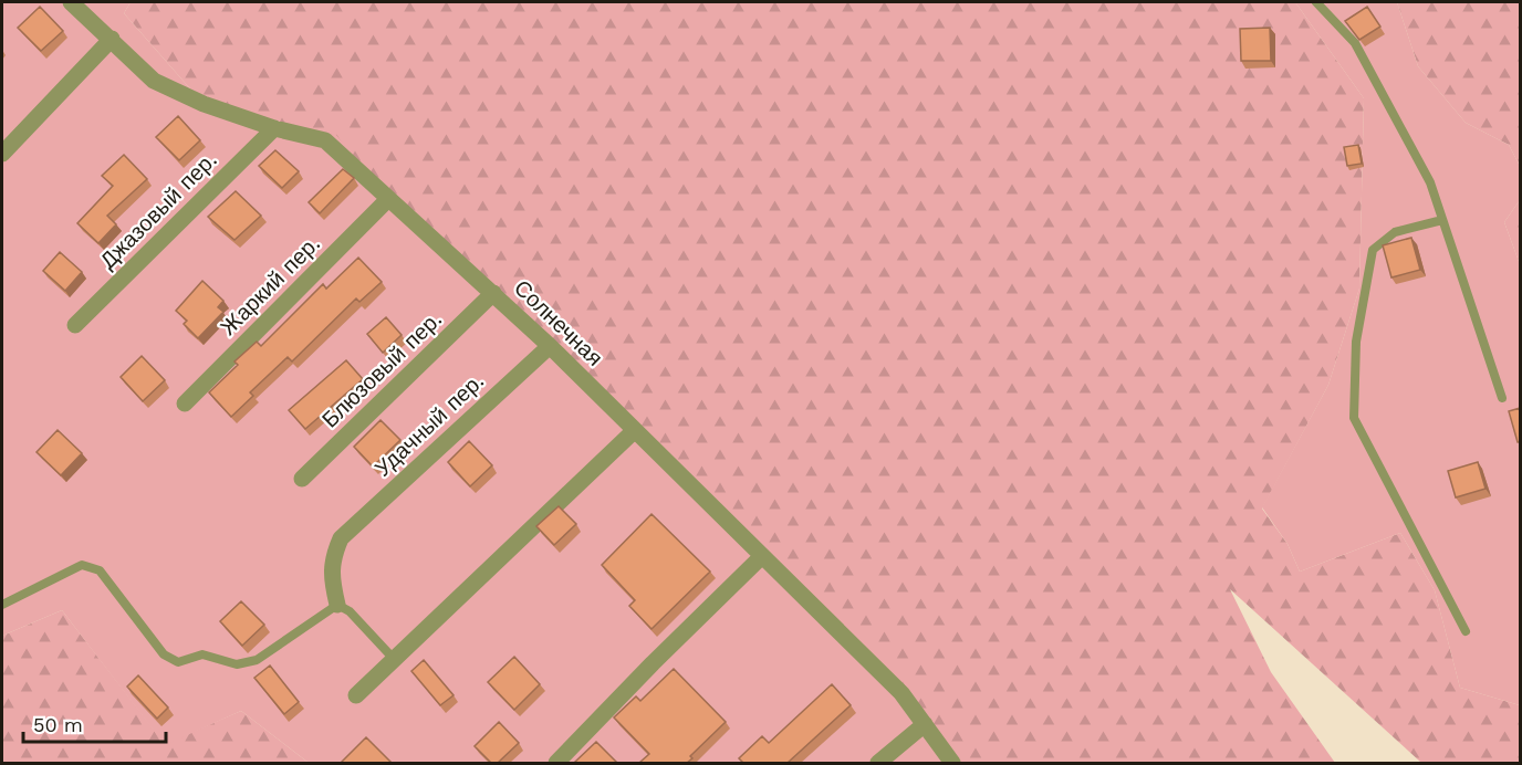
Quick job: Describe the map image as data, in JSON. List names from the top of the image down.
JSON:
{
  "streets": {
    "street": [
      "Джазовый пер.",
      "Жаркий пер.",
      "Солнечная",
      "Блюзовый пер.",
      "Удачный пер."
    ]
  },
  "crossings": [
    ["Джазовый пер.", "Солнечная"],
    ["Жаркий пер.", "Солнечная"],
    ["Солнечная", "Блюзовый пер."],
    ["Солнечная", "Удачный пер."]
  ],
  "scale_bar": "50 m"
}
